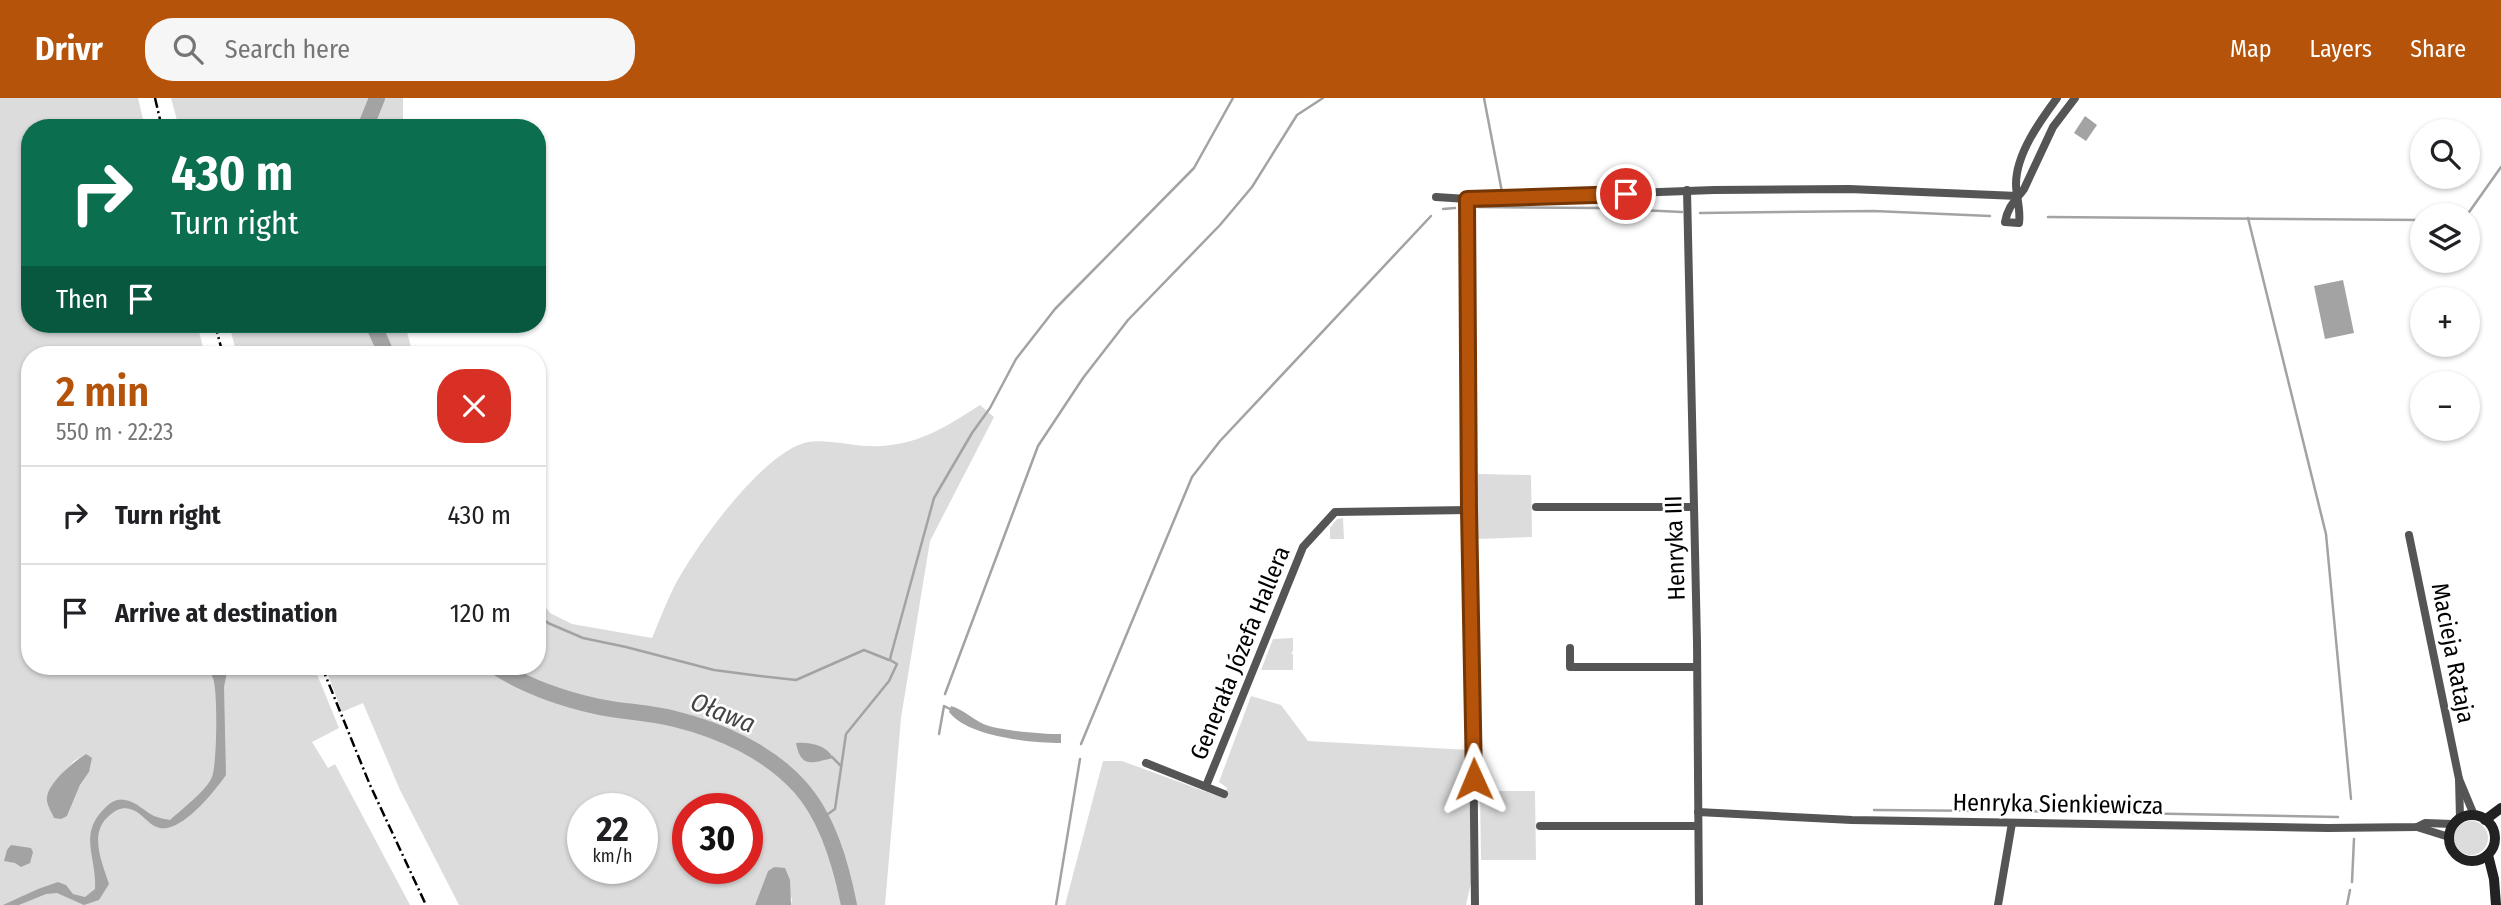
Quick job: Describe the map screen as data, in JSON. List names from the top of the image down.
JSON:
{
  "streets": {
    "street": [
      "Henryka III",
      "Generała Józefa Hallera",
      "Macieja Rataja",
      "Henryka Sienkiewicza"
    ]
  },
  "crossings": [
    ["Henryka III", "Henryka Sienkiewicza"],
    ["Macieja Rataja", "Henryka Sienkiewicza"]
  ],
  "water": ["Oława"],
  "page": {
    "header": "Drivr",
    "search": "Search here",
    "nav": ["Map", "Layers", "Share"],
    "map_buttons": ["+", "−"],
    "turn": ["430 m", "Turn right"],
    "then": "Then",
    "heading": ["2 min", "550 m · 22:23"],
    "list": [
      {
        "name": "Turn right",
        "value": "430 m"
      },
      {
        "name": "Arrive at destination",
        "value": "120 m"
      }
    ],
    "speed": "22 km/h",
    "limit": "30"
  }
}
